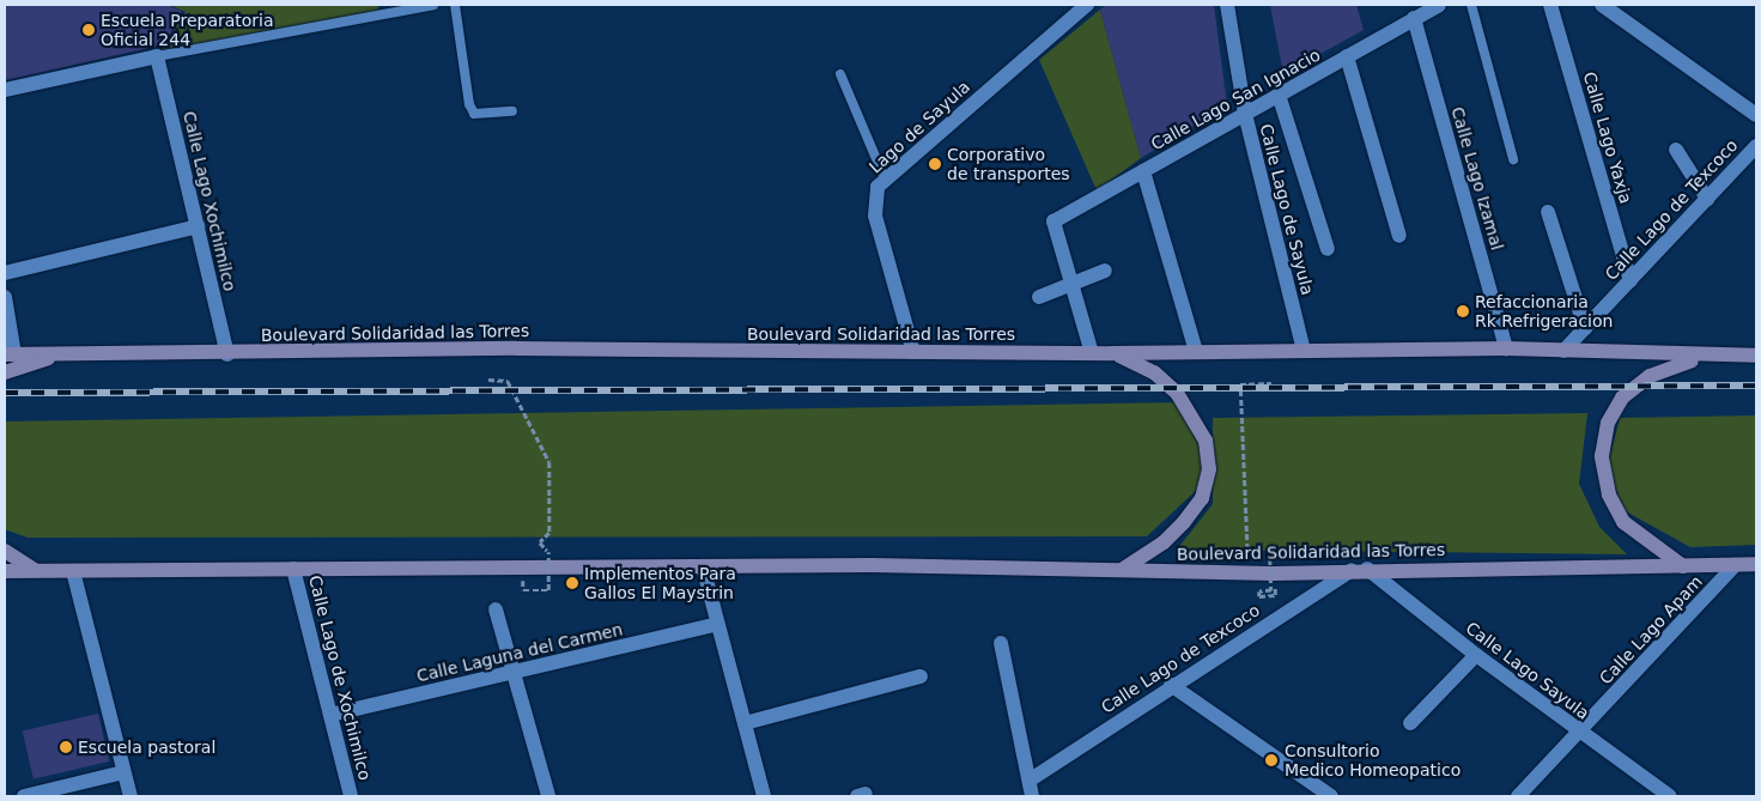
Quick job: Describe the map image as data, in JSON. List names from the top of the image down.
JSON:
{
  "streets": {
    "main road": ["Boulevard Solidaridad las Torres"],
    "street": [
      "Calle Lago San Ignacio",
      "Lago de Sayula",
      "Calle Lago Yaxja",
      "Calle Lago Izamal",
      "Calle Lago Xochimilco",
      "Calle Lago de Sayula",
      "Calle Lago de Texcoco",
      "Calle Lago Apam",
      "Calle Laguna del Carmen",
      "Calle Lago Sayula",
      "Calle Lago de Xochimilco"
    ]
  },
  "crossings": [
    ["Calle Lago San Ignacio", "Calle Lago Izamal"],
    ["Calle Lago San Ignacio", "Calle Lago de Sayula"],
    ["Lago de Sayula", "Boulevard Solidaridad las Torres"],
    ["Calle Lago Yaxja", "Calle Lago de Texcoco"],
    ["Calle Lago Izamal", "Boulevard Solidaridad las Torres"],
    ["Calle Lago Xochimilco", "Boulevard Solidaridad las Torres"],
    ["Calle Lago de Sayula", "Boulevard Solidaridad las Torres"],
    ["Calle Lago de Texcoco", "Boulevard Solidaridad las Torres"],
    ["Calle Lago de Texcoco", "Calle Lago Sayula"],
    ["Boulevard Solidaridad las Torres", "Calle Lago Apam"],
    ["Boulevard Solidaridad las Torres", "Calle Lago Sayula"],
    ["Boulevard Solidaridad las Torres", "Calle Lago de Xochimilco"],
    ["Calle Lago Apam", "Calle Lago Sayula"],
    ["Calle Laguna del Carmen", "Calle Lago de Xochimilco"]
  ],
  "places": [
    "Escuela Preparatoria Oficial 244",
    "Corporativo de transportes",
    "Refaccionaria Rk Refrigeracion",
    "Implementos Para Gallos El Maystrin",
    "Escuela pastoral",
    "Consultorio Medico Homeopatico"
  ]
}
